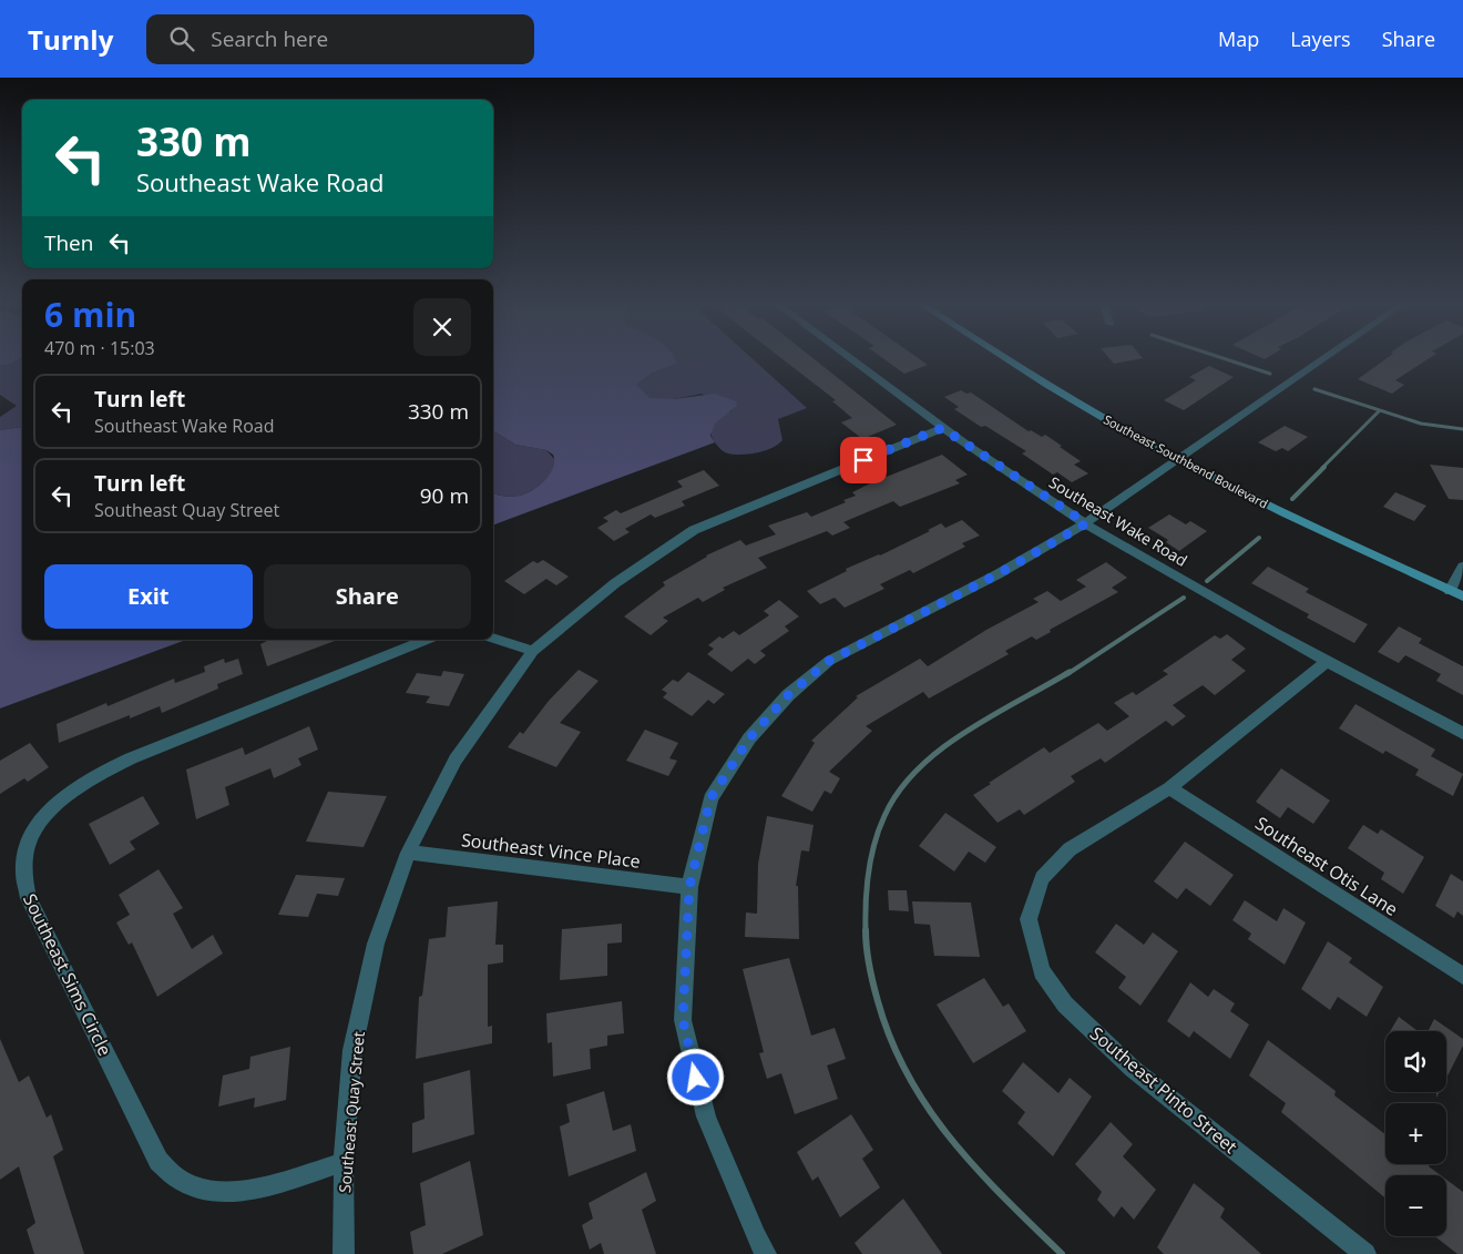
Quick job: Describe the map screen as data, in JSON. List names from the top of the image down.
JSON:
{
  "streets": {
    "street": [
      "Southeast Southbend Boulevard",
      "Southeast Wake Road",
      "Southeast Vince Place",
      "Southeast Otis Lane",
      "Southeast Sims Circle",
      "Southeast Pinto Street",
      "Southeast Quay Street"
    ]
  },
  "crossings": [
    ["Southeast Wake Road", "Southeast Pinto Street"],
    ["Southeast Wake Road", "Southeast Quay Street"],
    ["Southeast Vince Place", "Southeast Quay Street"],
    ["Southeast Otis Lane", "Southeast Pinto Street"],
    ["Southeast Sims Circle", "Southeast Quay Street"]
  ],
  "page": {
    "header": "Turnly",
    "search": "Search here",
    "nav": ["Map", "Layers", "Share"],
    "turn": ["330 m", "Southeast Wake Road"],
    "then": "Then",
    "heading": ["6 min", "470 m · 15:03"],
    "list": [
      {
        "name": "Turn left",
        "note": "Southeast Wake Road",
        "value": "330 m"
      },
      {
        "name": "Turn left",
        "note": "Southeast Quay Street",
        "value": "90 m"
      }
    ],
    "buttons": ["Exit", "Share"],
    "map_buttons": ["+", "−"]
  }
}
